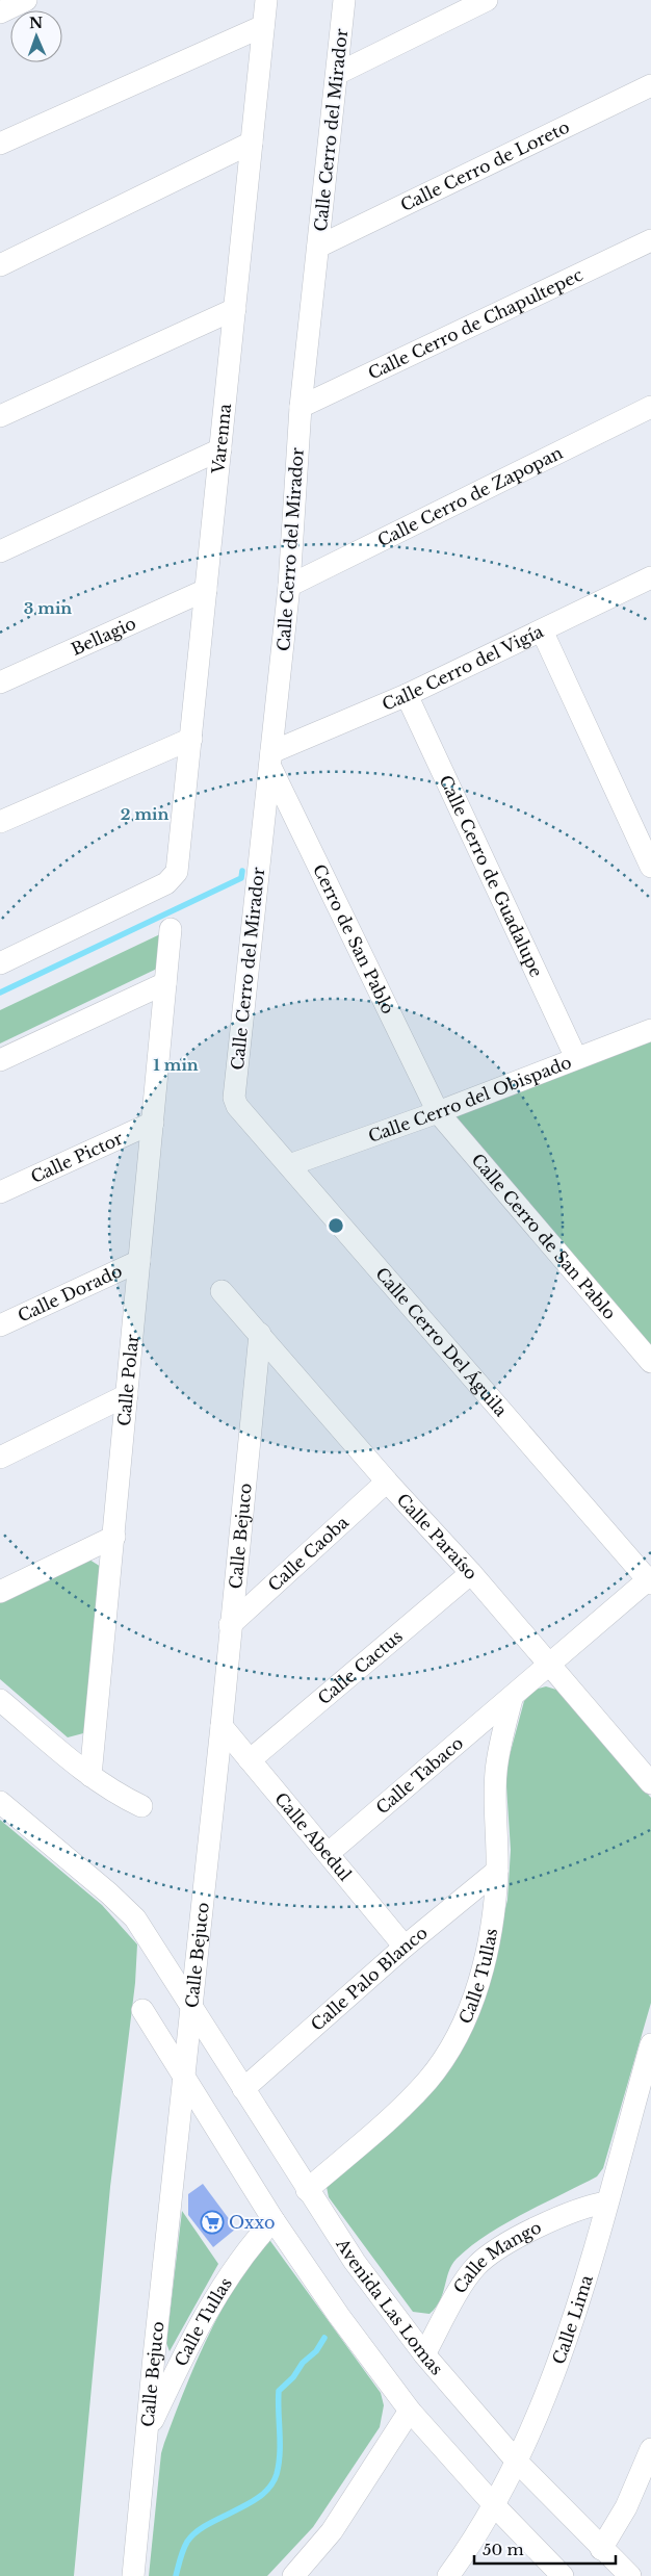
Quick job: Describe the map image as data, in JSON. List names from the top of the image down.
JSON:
{
  "streets": {
    "street": [
      "Calle Cerro del Mirador",
      "Calle Cerro de Loreto",
      "Calle Cerro de Chapultepec",
      "Varenna",
      "Calle Cerro de Zapopan",
      "Bellagio",
      "Calle Cerro del Vigía",
      "Calle Cerro de Guadalupe",
      "Cerro de San Pablo",
      "Calle Cerro del Obispado",
      "Calle Pictor",
      "Calle Cerro de San Pablo",
      "Calle Dorado",
      "Calle Cerro Del Águila",
      "Calle Polar",
      "Calle Bejuco",
      "Calle Paraíso",
      "Calle Caoba",
      "Calle Cactus",
      "Calle Tabaco",
      "Calle Abedul",
      "Calle Tullas",
      "Calle Palo Blanco",
      "Calle Mango",
      "Avenida Las Lomas",
      "Calle Lima"
    ]
  },
  "crossings": [
    ["Calle Cerro del Mirador", "Calle Cerro de Loreto"],
    ["Calle Cerro del Mirador", "Calle Cerro de Chapultepec"],
    ["Calle Cerro del Mirador", "Calle Cerro de Zapopan"],
    ["Calle Cerro del Mirador", "Calle Cerro del Vigía"],
    ["Calle Cerro del Mirador", "Cerro de San Pablo"],
    ["Calle Cerro del Mirador", "Calle Cerro Del Águila"],
    ["Varenna", "Bellagio"],
    ["Calle Cerro del Vigía", "Calle Cerro de Guadalupe"],
    ["Calle Cerro del Vigía", "Cerro de San Pablo"],
    ["Calle Cerro de Guadalupe", "Calle Cerro del Obispado"],
    ["Cerro de San Pablo", "Calle Cerro del Obispado"],
    ["Cerro de San Pablo", "Calle Cerro de San Pablo"],
    ["Calle Cerro del Obispado", "Calle Cerro de San Pablo"],
    ["Calle Cerro del Obispado", "Calle Cerro Del Águila"],
    ["Calle Pictor", "Calle Polar"],
    ["Calle Dorado", "Calle Polar"],
    ["Calle Cerro Del Águila", "Calle Tabaco"],
    ["Calle Bejuco", "Calle Paraíso"],
    ["Calle Bejuco", "Calle Caoba"],
    ["Calle Bejuco", "Calle Abedul"],
    ["Calle Bejuco", "Calle Tullas"],
    ["Calle Bejuco", "Avenida Las Lomas"],
    ["Calle Paraíso", "Calle Caoba"],
    ["Calle Paraíso", "Calle Cactus"],
    ["Calle Paraíso", "Calle Tabaco"],
    ["Calle Cactus", "Calle Abedul"],
    ["Calle Tabaco", "Calle Abedul"],
    ["Calle Tabaco", "Calle Tullas"],
    ["Calle Abedul", "Calle Palo Blanco"],
    ["Calle Tullas", "Calle Palo Blanco"],
    ["Calle Tullas", "Avenida Las Lomas"],
    ["Calle Palo Blanco", "Avenida Las Lomas"],
    ["Calle Mango", "Avenida Las Lomas"],
    ["Calle Mango", "Calle Lima"],
    ["Avenida Las Lomas", "Calle Lima"]
  ],
  "places": {
    "supermarket": ["Oxxo"]
  },
  "scale_bar": "50 m",
  "north": "top",
  "rings": ["3 min", "2 min", "1 min"]
}
